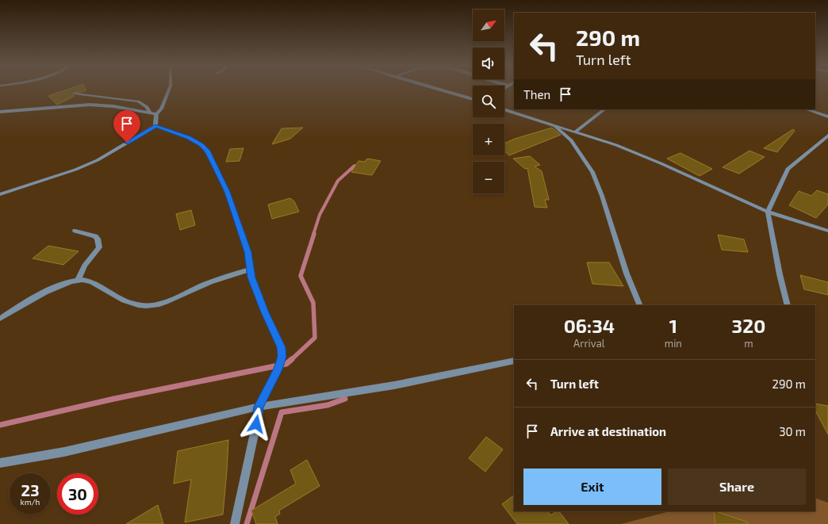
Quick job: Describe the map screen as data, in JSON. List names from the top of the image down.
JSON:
{
  "north": "top right",
  "page": {
    "map_buttons": ["+", "−"],
    "turn": ["290 m", "Turn left"],
    "then": "Then",
    "eta": [
      "06:34",
      "Arrival",
      "1",
      "min",
      "320",
      "m"
    ],
    "list": [
      {
        "name": "Turn left",
        "value": "290 m"
      },
      {
        "name": "Arrive at destination",
        "value": "30 m"
      }
    ],
    "buttons": ["Exit", "Share"],
    "speed": "23 km/h",
    "limit": "30"
  }
}
